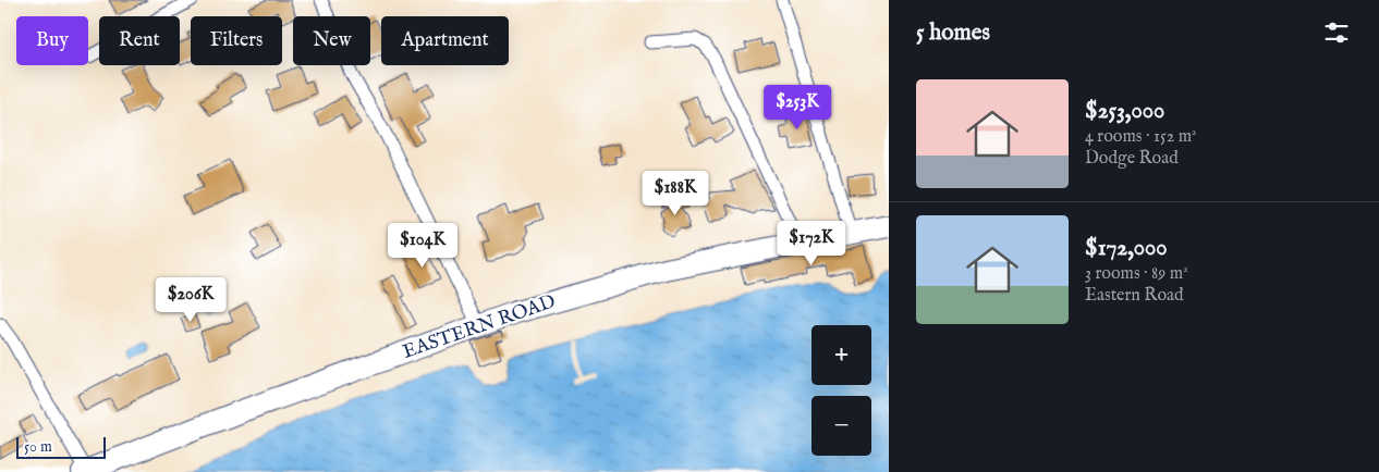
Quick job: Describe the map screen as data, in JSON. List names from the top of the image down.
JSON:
{
  "streets": {
    "highway": ["EASTERN ROAD"]
  },
  "scale_bar": "50 m",
  "page": {
    "heading": "5 homes",
    "chip": [
      "Buy",
      "Rent",
      "Filters",
      "New",
      "Apartment"
    ],
    "list": [
      {
        "name": "$253,000",
        "note": "4 rooms · 152 m² · Dodge Road"
      },
      {
        "name": "$172,000",
        "note": "3 rooms · 89 m² · Eastern Road"
      }
    ],
    "price": [
      "$253K",
      "$188K",
      "$172K",
      "$104K",
      "$206K"
    ],
    "map_buttons": ["+", "−"],
    "scale": "50 m"
  }
}
